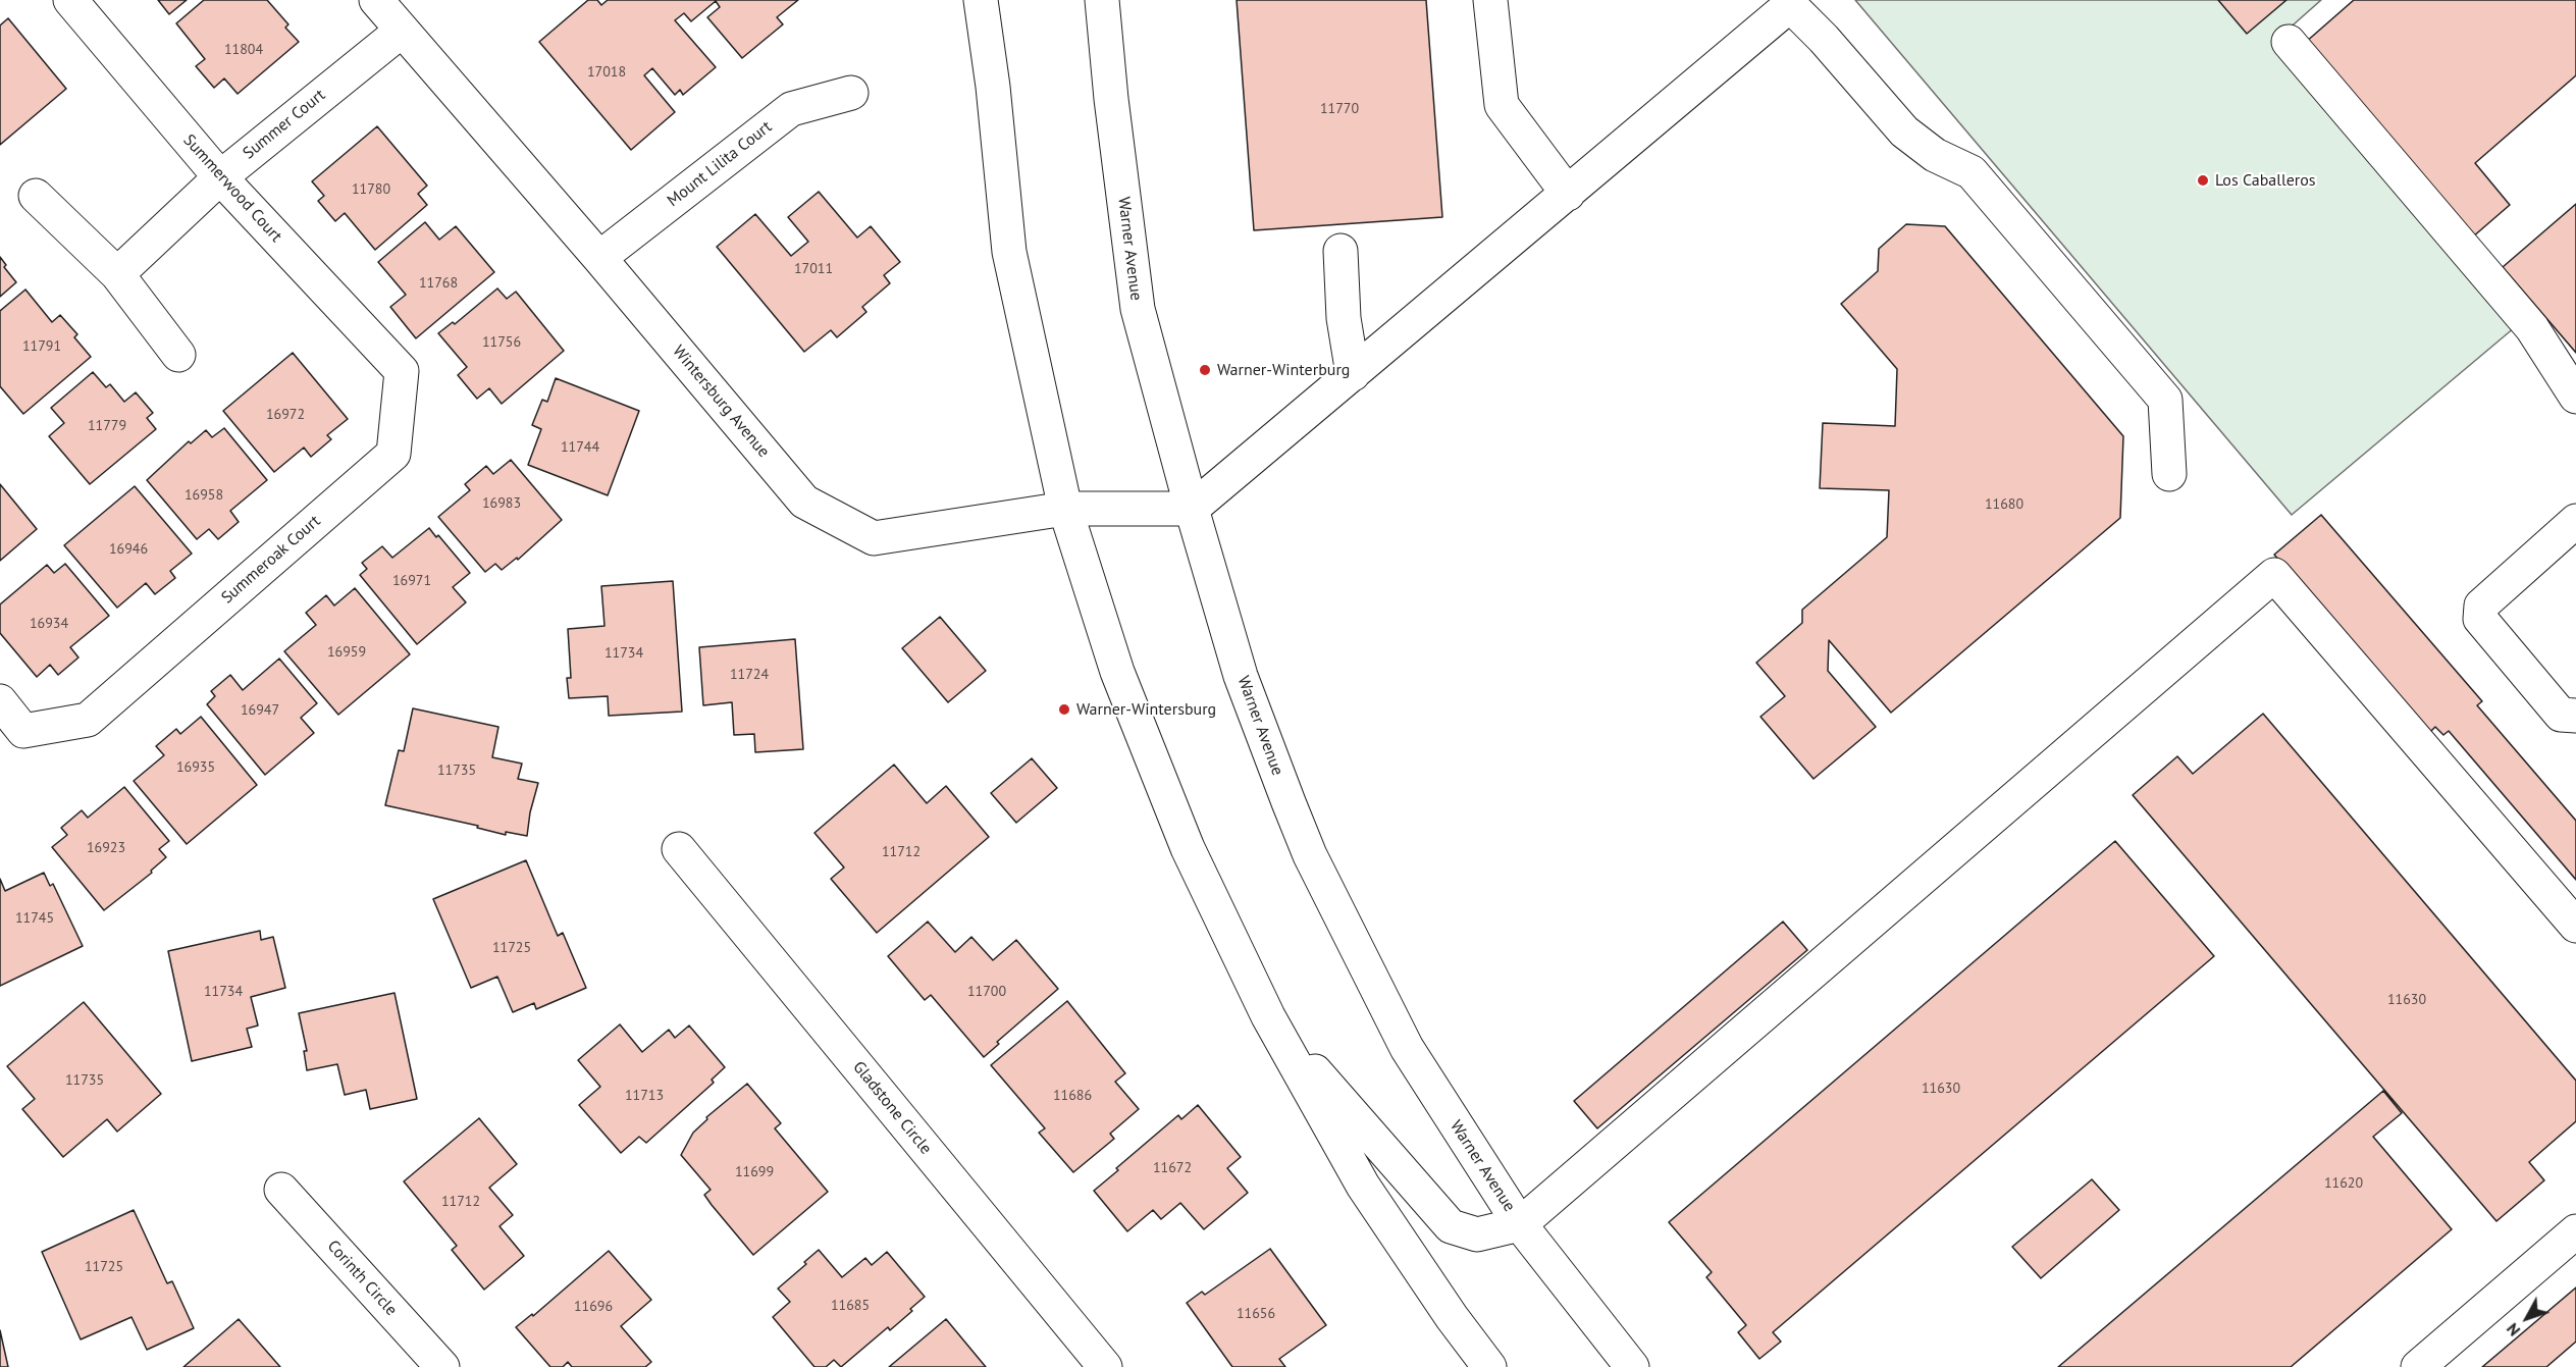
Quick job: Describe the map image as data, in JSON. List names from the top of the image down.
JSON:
{
  "streets": {
    "street": [
      "Summer Court",
      "Mount Lilita Court",
      "Summerwood Court",
      "Warner Avenue",
      "Wintersburg Avenue",
      "Summeroak Court",
      "Gladstone Circle",
      "Corinth Circle"
    ]
  },
  "crossings": [
    ["Summer Court", "Summerwood Court"],
    ["Summer Court", "Wintersburg Avenue"],
    ["Mount Lilita Court", "Wintersburg Avenue"],
    ["Summerwood Court", "Summeroak Court"],
    ["Warner Avenue", "Wintersburg Avenue"]
  ],
  "places": ["Los Caballeros", "Warner-Winterburg", "Warner-Wintersburg"],
  "house_numbers": [
    "11804",
    "17018",
    "11770",
    "11780",
    "17011",
    "11768",
    "11756",
    "11791",
    "16972",
    "11779",
    "11744",
    "16958",
    "16983",
    "11680",
    "16946",
    "16971",
    "16934",
    "16959",
    "11734",
    "11724",
    "16947",
    "16935",
    "11735",
    "16923",
    "11712",
    "11745",
    "11725",
    "11734",
    "11700",
    "11630",
    "11735",
    "11630",
    "11713",
    "11686",
    "11672",
    "11699",
    "11620",
    "11712",
    "11725",
    "11685",
    "11696",
    "11656"
  ],
  "north": "bottom left"
}
